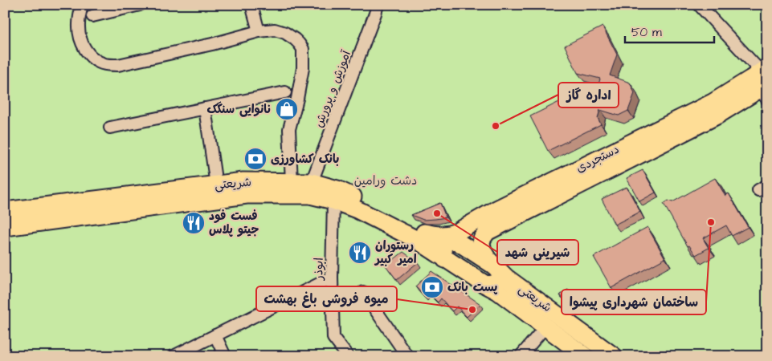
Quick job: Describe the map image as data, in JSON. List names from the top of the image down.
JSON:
{
  "streets": {
    "main road": ["دستجردی", "شریعتی"],
    "street": ["آموزش و پرورش", "ابوذر"]
  },
  "crossings": [
    ["آموزش و پرورش", "شریعتی"],
    ["دستجردی", "شریعتی"],
    ["شریعتی", "ابوذر"]
  ],
  "parks": ["دشت ورامین"],
  "places": {
    "shop": ["نانوایی سنگک"],
    "other": [
      "اداره گاز",
      "شیرینی شهد",
      "ساختمان شهرداری پیشوا",
      "میوه فروشی باغ بهشت"
    ],
    "bank": ["بانک کشاورزی", "پست بانک"],
    "restaurant": ["فست فود جیتو پلاس", "رستوران امیر کبیر"]
  },
  "scale_bar": "50 m"
}
